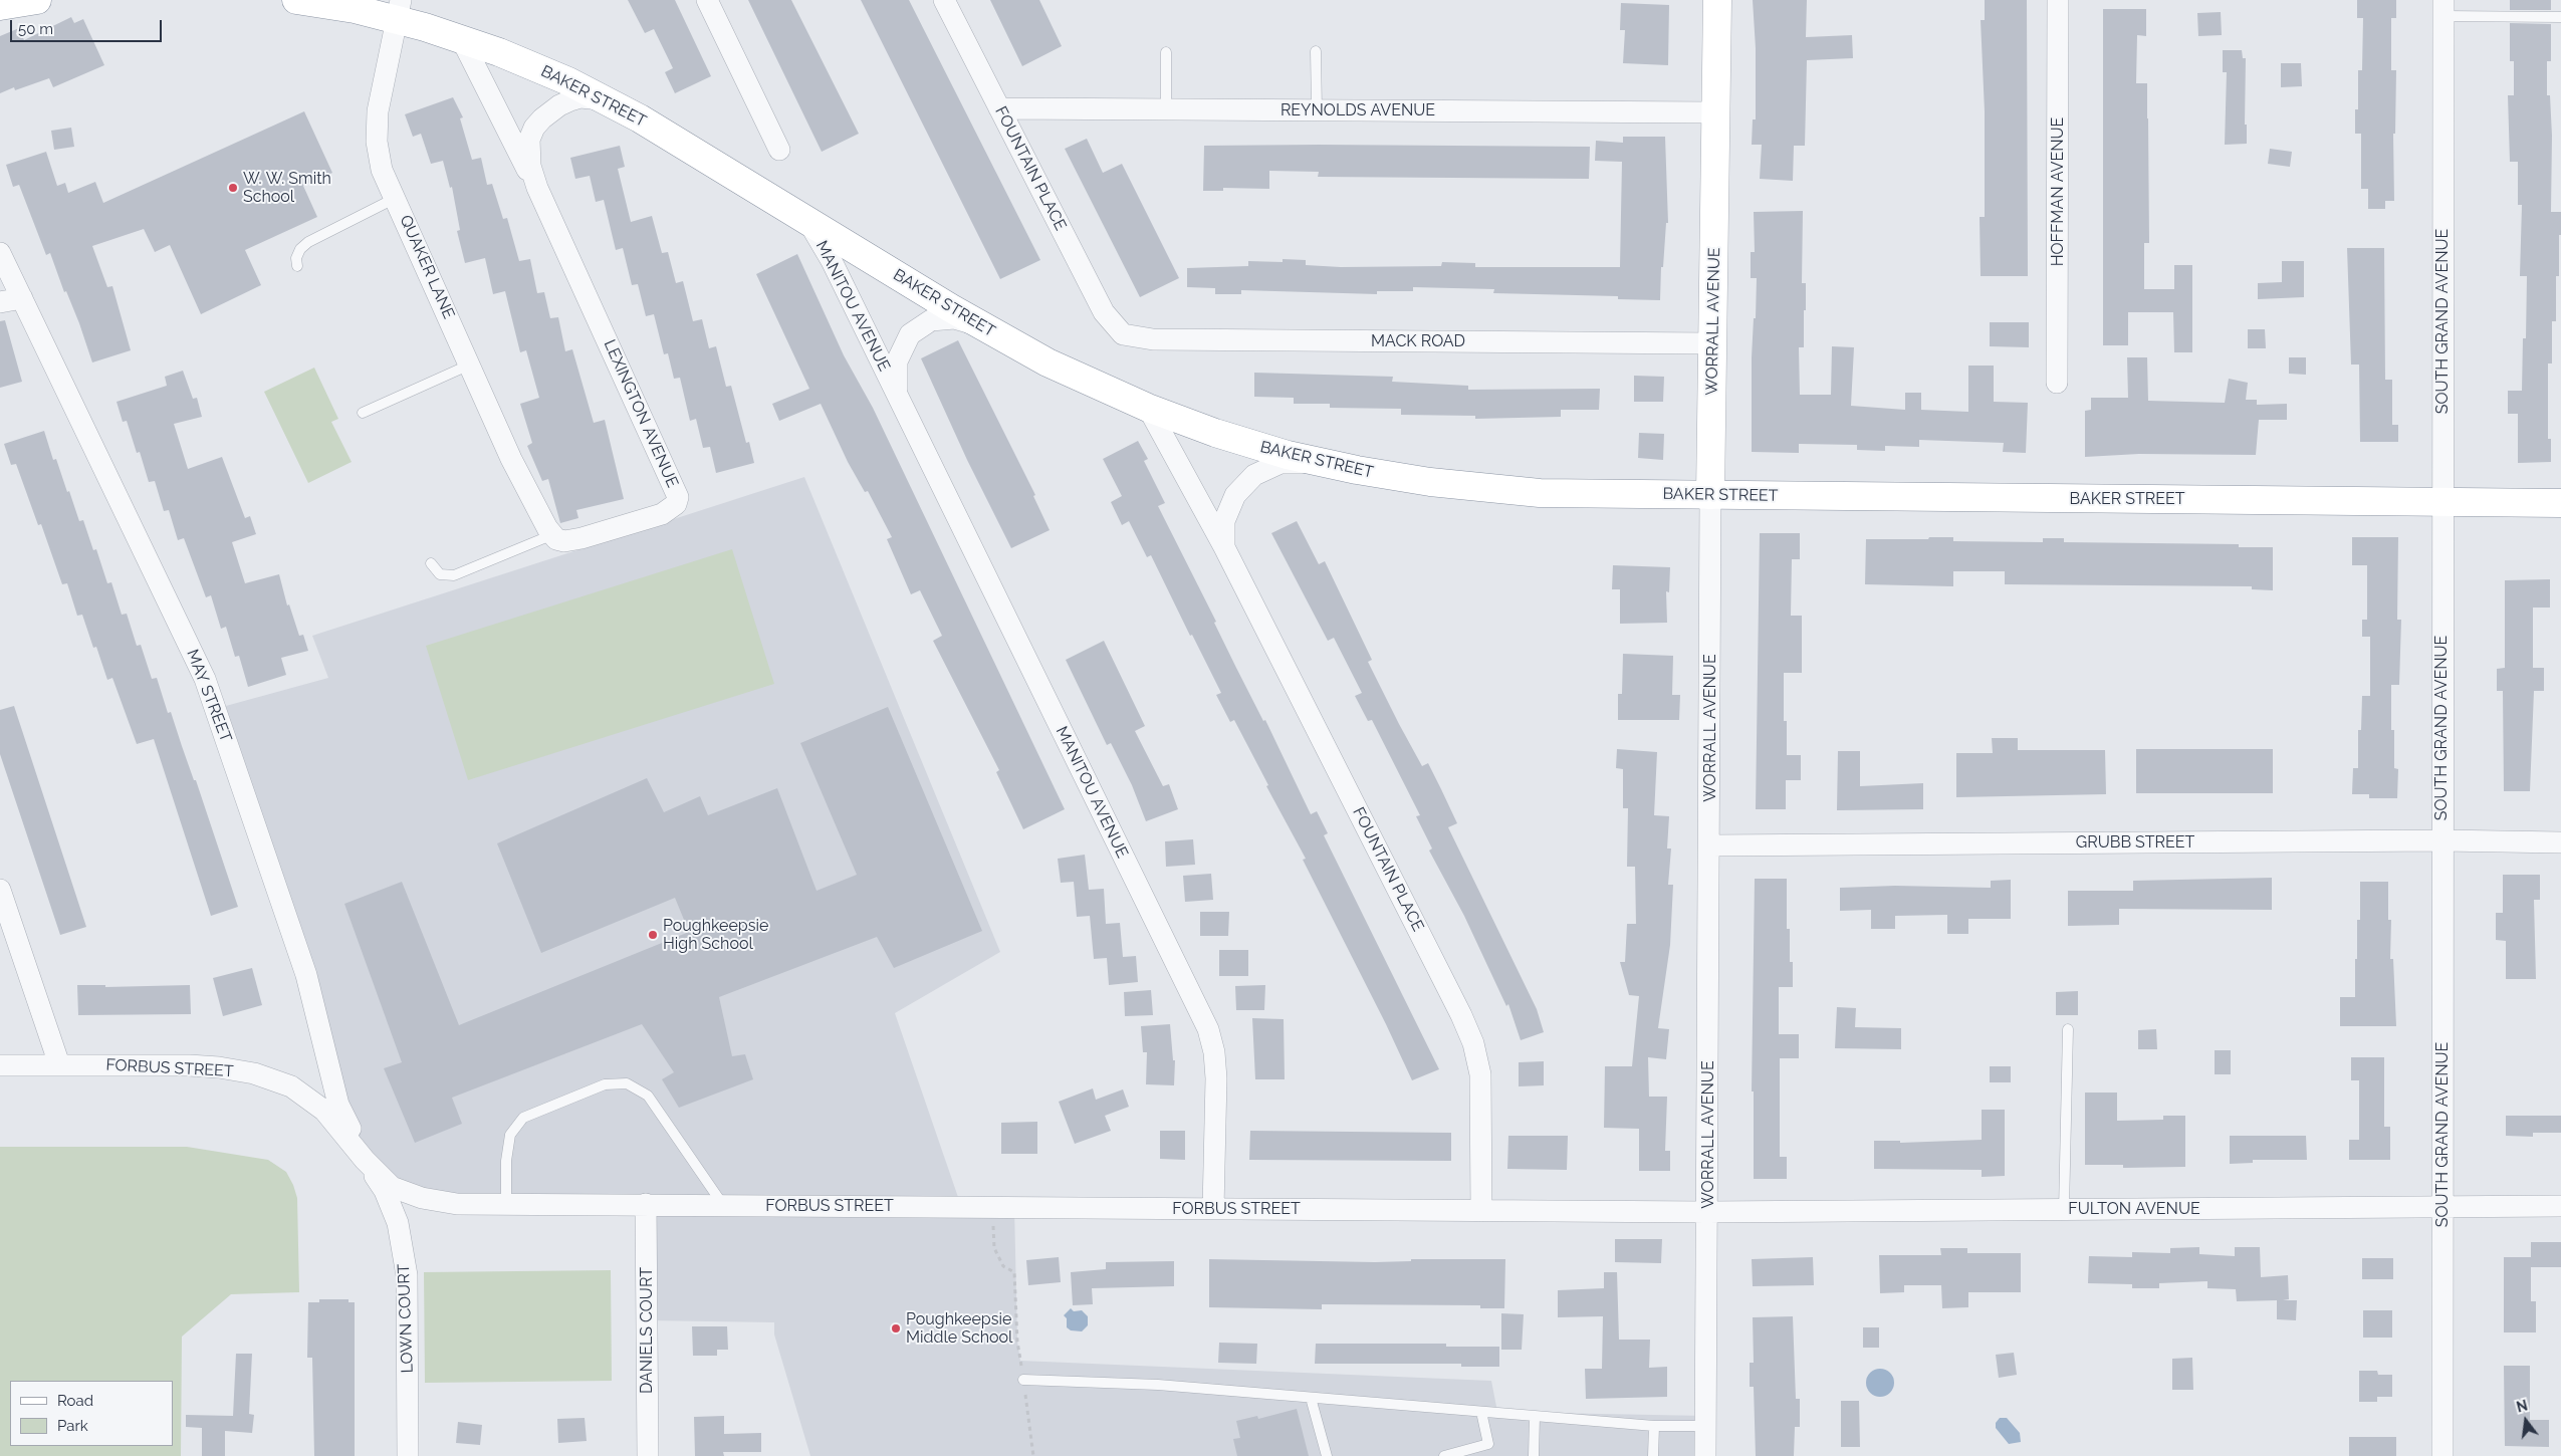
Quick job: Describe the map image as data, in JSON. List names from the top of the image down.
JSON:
{
  "streets": {
    "main road": ["BAKER STREET", "WORRALL AVENUE"],
    "street": [
      "REYNOLDS AVENUE",
      "FOUNTAIN PLACE",
      "HOFFMAN AVENUE",
      "QUAKER LANE",
      "MANITOU AVENUE",
      "SOUTH GRAND AVENUE",
      "MACK ROAD",
      "LEXINGTON AVENUE",
      "MAY STREET",
      "GRUBB STREET",
      "FORBUS STREET",
      "FULTON AVENUE",
      "LOWN COURT",
      "DANIELS COURT"
    ]
  },
  "crossings": [
    ["BAKER STREET", "FOUNTAIN PLACE"],
    ["BAKER STREET", "QUAKER LANE"],
    ["BAKER STREET", "MANITOU AVENUE"],
    ["BAKER STREET", "WORRALL AVENUE"],
    ["BAKER STREET", "SOUTH GRAND AVENUE"],
    ["BAKER STREET", "LEXINGTON AVENUE"],
    ["REYNOLDS AVENUE", "FOUNTAIN PLACE"],
    ["REYNOLDS AVENUE", "WORRALL AVENUE"],
    ["FOUNTAIN PLACE", "MACK ROAD"],
    ["FOUNTAIN PLACE", "FORBUS STREET"],
    ["QUAKER LANE", "LEXINGTON AVENUE"],
    ["MANITOU AVENUE", "FORBUS STREET"],
    ["WORRALL AVENUE", "MACK ROAD"],
    ["WORRALL AVENUE", "GRUBB STREET"],
    ["WORRALL AVENUE", "FORBUS STREET"],
    ["WORRALL AVENUE", "FULTON AVENUE"],
    ["SOUTH GRAND AVENUE", "GRUBB STREET"],
    ["SOUTH GRAND AVENUE", "FULTON AVENUE"],
    ["MAY STREET", "FORBUS STREET"],
    ["MAY STREET", "LOWN COURT"],
    ["FORBUS STREET", "FULTON AVENUE"],
    ["FORBUS STREET", "LOWN COURT"],
    ["FORBUS STREET", "DANIELS COURT"]
  ],
  "places": ["W. W. Smith School", "Poughkeepsie High School", "Poughkeepsie Middle School"],
  "legend": ["Road", "Park"],
  "scale_bar": "50 m",
  "north": "top"
}
